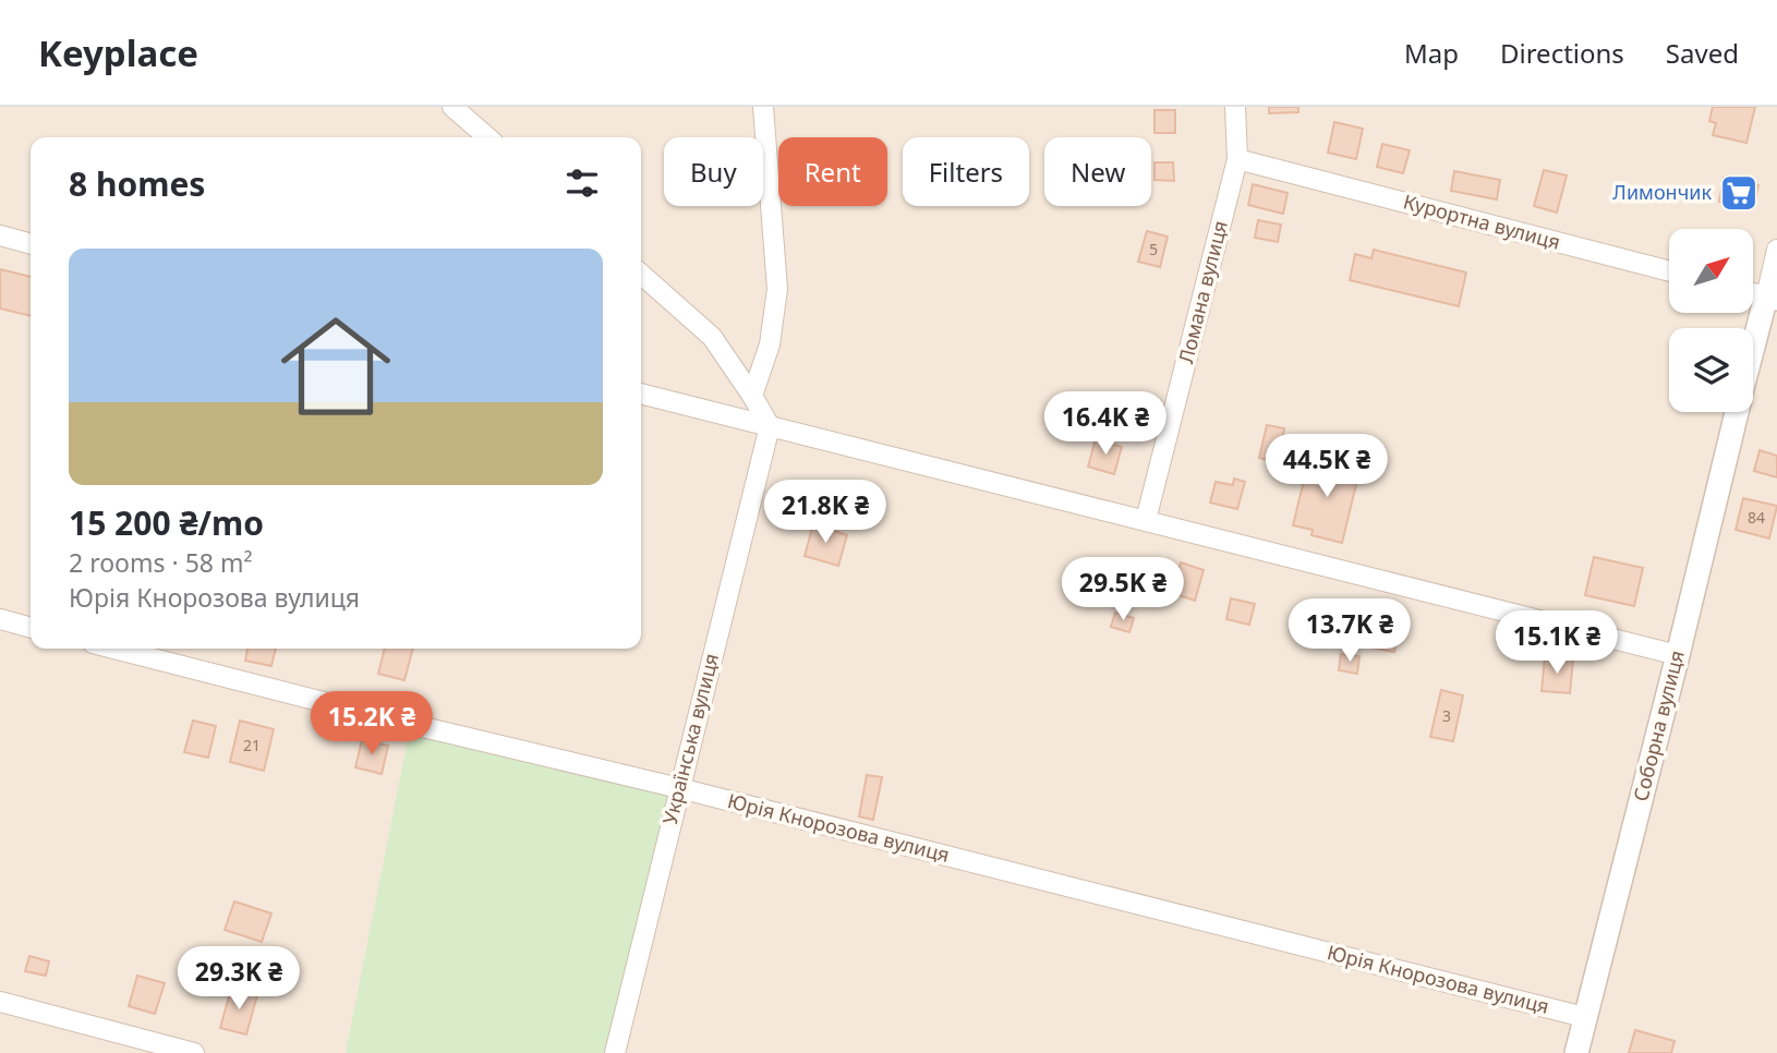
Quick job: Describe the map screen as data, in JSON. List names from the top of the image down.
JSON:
{
  "streets": {
    "street": [
      "Курортна вулиця",
      "Ломана вулиця",
      "Соборна вулиця",
      "Українська вулиця",
      "Юрія Кнорозова вулиця"
    ]
  },
  "crossings": [
    ["Курортна вулиця", "Ломана вулиця"],
    ["Соборна вулиця", "Юрія Кнорозова вулиця"],
    ["Українська вулиця", "Юрія Кнорозова вулиця"]
  ],
  "places": {
    "supermarket": ["Лимончик"]
  },
  "house_numbers": [
    "5",
    "84",
    "3",
    "21"
  ],
  "north": "top right",
  "page": {
    "header": "Keyplace",
    "nav": ["Map", "Directions", "Saved"],
    "chip": [
      "Buy",
      "Rent",
      "Filters",
      "New"
    ],
    "heading": "8 homes",
    "list": [
      {
        "name": "15 200 ₴/mo",
        "note": "2 rooms · 58 m² · Юрія Кнорозова вулиця"
      }
    ],
    "price": [
      "16.4K ₴",
      "44.5K ₴",
      "21.8K ₴",
      "29.5K ₴",
      "13.7K ₴",
      "15.1K ₴",
      "15.2K ₴",
      "29.3K ₴"
    ]
  }
}
